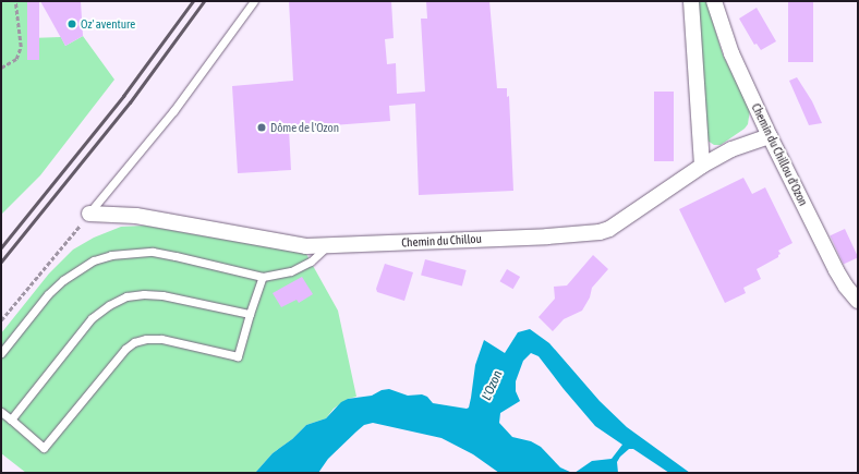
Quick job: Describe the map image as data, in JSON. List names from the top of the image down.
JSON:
{
  "streets": {
    "street": ["Chemin du Chillou d'Ozon", "Chemin du Chillou"]
  },
  "crossings": [
    ["Chemin du Chillou d'Ozon", "Chemin du Chillou"]
  ],
  "water": ["L'Ozon"],
  "places": ["Oz' aventure", "Dôme de l'Ozon"]
}
